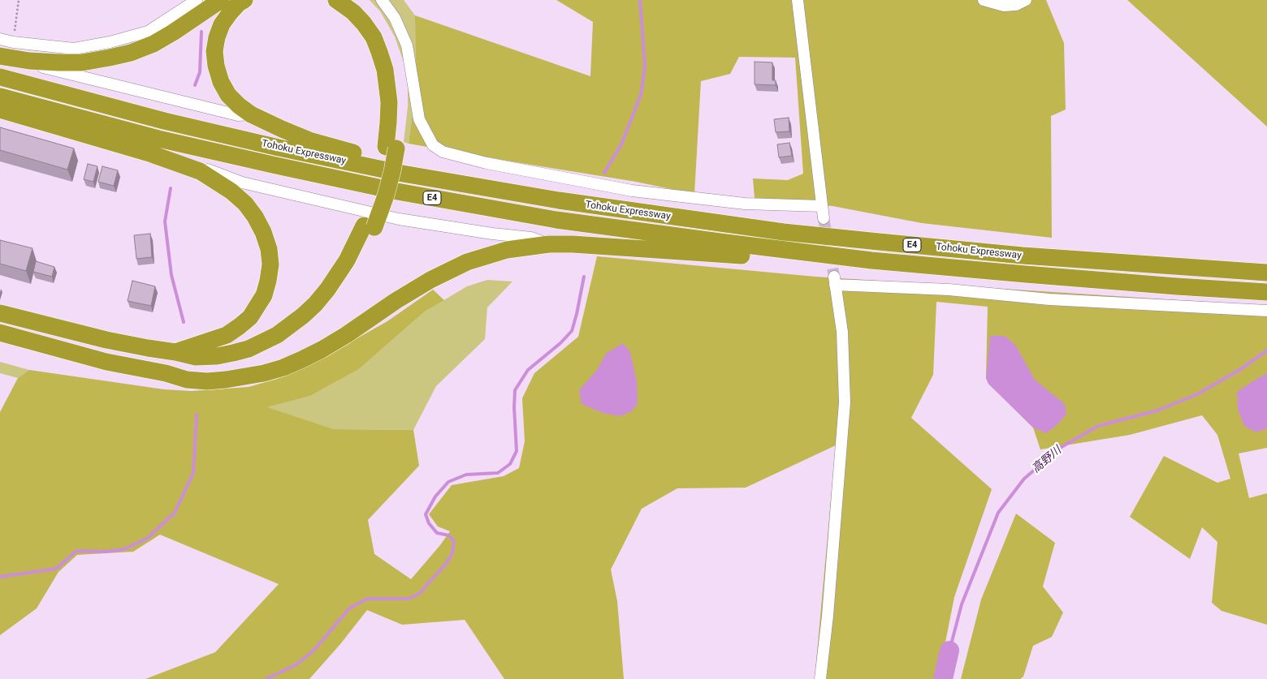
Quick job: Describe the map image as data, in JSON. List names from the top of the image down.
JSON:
{
  "streets": {
    "highway": ["Tohoku Expressway", "E4"]
  },
  "water": ["高野川"]
}
